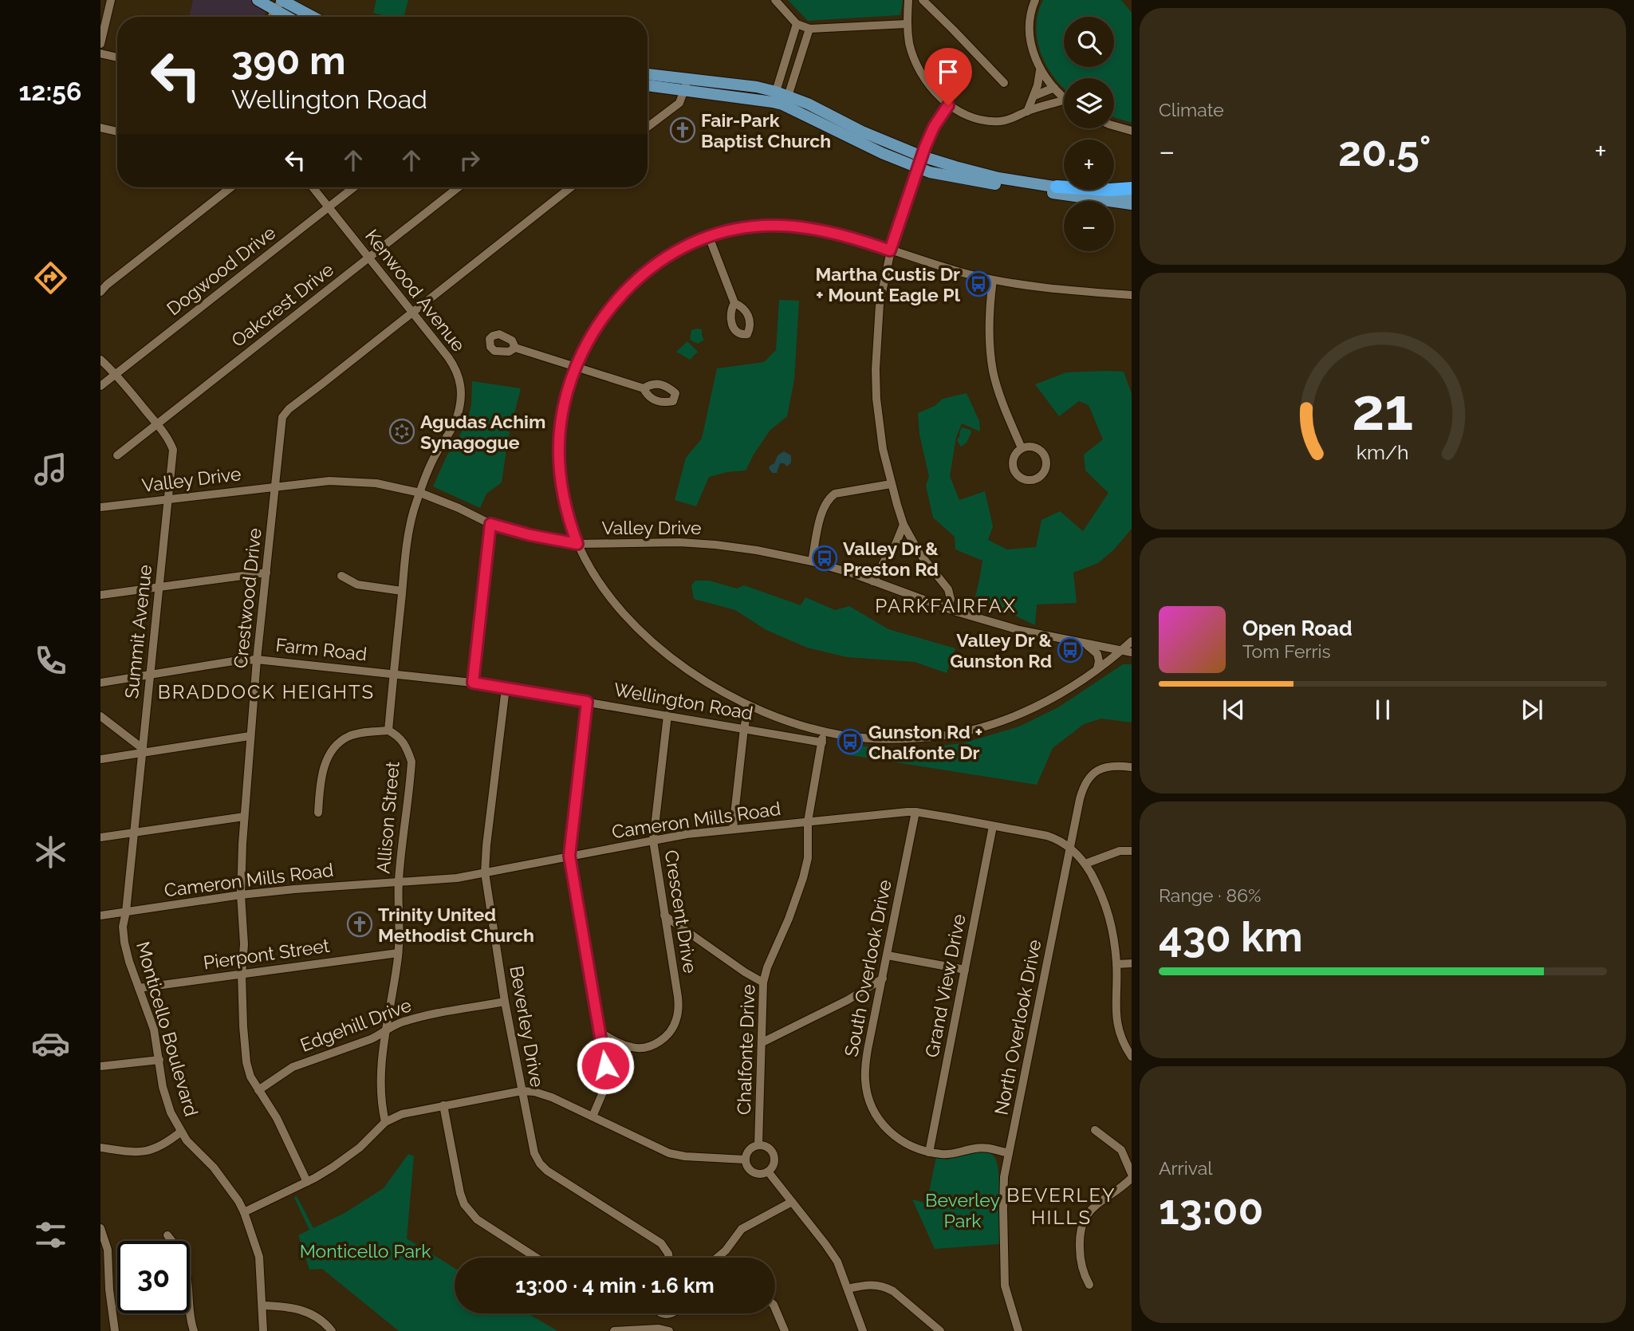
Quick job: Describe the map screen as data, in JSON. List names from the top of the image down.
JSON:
{
  "streets": {
    "street": [
      "Dogwood Drive",
      "Kenwood Avenue",
      "Oakcrest Drive",
      "Valley Drive",
      "Crestwood Drive",
      "Summit Avenue",
      "Farm Road",
      "Wellington Road",
      "Allison Street",
      "Cameron Mills Road",
      "Crescent Drive",
      "Pierpont Street",
      "South Overlook Drive",
      "Grand View Drive",
      "Edgehill Drive",
      "Beverley Drive",
      "North Overlook Drive",
      "Monticello Boulevard",
      "Chalfonte Drive"
    ]
  },
  "crossings": [
    ["Dogwood Drive", "Kenwood Avenue"],
    ["Dogwood Drive", "Summit Avenue"],
    ["Kenwood Avenue", "Oakcrest Drive"],
    ["Kenwood Avenue", "Valley Drive"],
    ["Kenwood Avenue", "Crestwood Drive"],
    ["Oakcrest Drive", "Summit Avenue"],
    ["Valley Drive", "Crestwood Drive"],
    ["Valley Drive", "Summit Avenue"],
    ["Crestwood Drive", "Farm Road"],
    ["Crestwood Drive", "Cameron Mills Road"],
    ["Crestwood Drive", "Pierpont Street"],
    ["Crestwood Drive", "Edgehill Drive"],
    ["Summit Avenue", "Farm Road"],
    ["Summit Avenue", "Cameron Mills Road"],
    ["Summit Avenue", "Monticello Boulevard"],
    ["Farm Road", "Wellington Road"],
    ["Wellington Road", "Crescent Drive"],
    ["Wellington Road", "Beverley Drive"],
    ["Wellington Road", "Chalfonte Drive"],
    ["Allison Street", "Cameron Mills Road"],
    ["Allison Street", "Pierpont Street"],
    ["Allison Street", "Edgehill Drive"],
    ["Cameron Mills Road", "Crescent Drive"],
    ["Cameron Mills Road", "South Overlook Drive"],
    ["Cameron Mills Road", "Grand View Drive"],
    ["Cameron Mills Road", "Beverley Drive"],
    ["Cameron Mills Road", "North Overlook Drive"],
    ["Cameron Mills Road", "Monticello Boulevard"],
    ["Cameron Mills Road", "Chalfonte Drive"],
    ["Pierpont Street", "Monticello Boulevard"],
    ["South Overlook Drive", "Grand View Drive"],
    ["South Overlook Drive", "North Overlook Drive"],
    ["Edgehill Drive", "Beverley Drive"]
  ],
  "districts": ["PARKFAIRFAX", "BRADDOCK HEIGHTS", "BEVERLEY HILLS"],
  "parks": ["Beverley Park", "Monticello Park"],
  "places": {
    "church": ["Fair-Park Baptist Church", "Trinity United Methodist Church"],
    "bus stop": [
      "Martha Custis Dr + Mount Eagle Pl",
      "Valley Dr & Preston Rd",
      "Valley Dr & Gunston Rd",
      "Gunston Rd + Chalfonte Dr"
    ],
    "synagogue": ["Agudas Achim Synagogue"]
  },
  "page": {
    "tabs": "12:56",
    "tile": [
      "Climate",
      ["Range · 86%", "430 km"],
      ["Arrival", "13:00"]
    ],
    "map_buttons": ["+", "−"],
    "turn": ["390 m", "Wellington Road"],
    "heat": ["−", "20.5°", "+"],
    "song": ["Open Road", "Tom Ferris"],
    "limit": "30",
    "trip": "13:00 · 4 min · 1.6 km",
    "gauge": ["21", "km/h"]
  }
}
